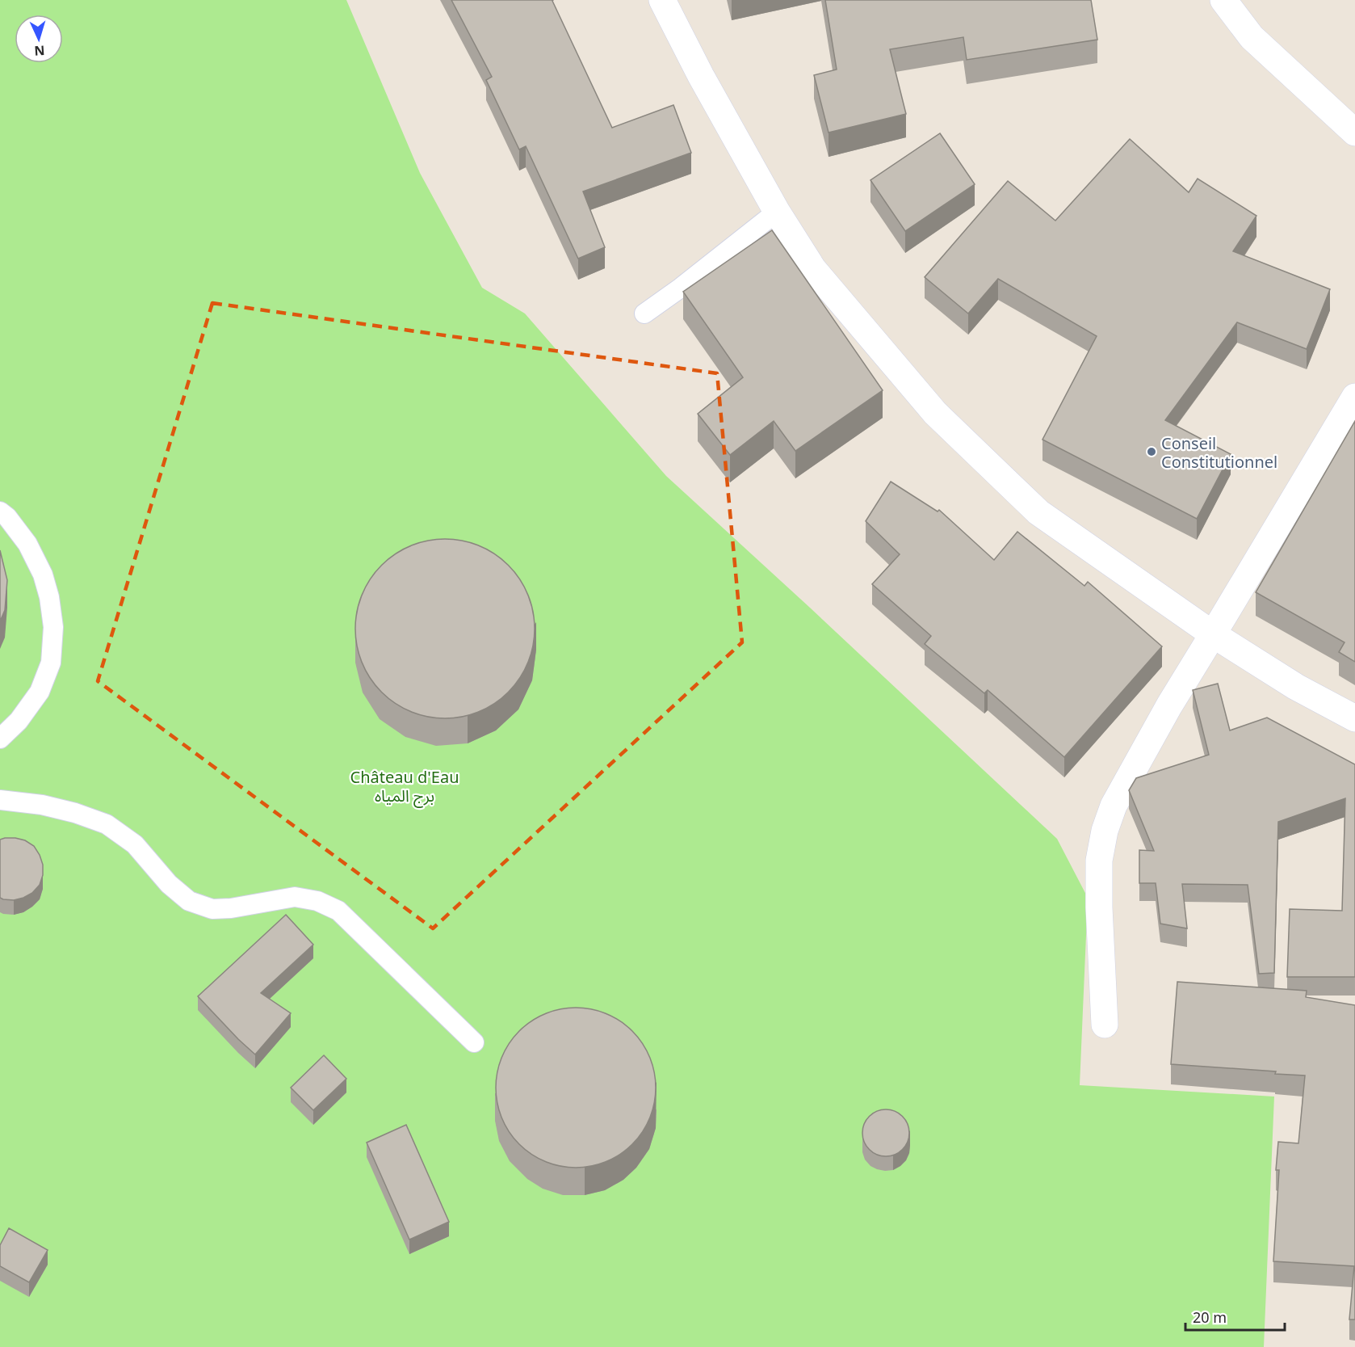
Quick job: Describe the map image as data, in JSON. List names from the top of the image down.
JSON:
{
  "parks": ["Château d'Eau برج المياه"],
  "places": ["Conseil Constitutionnel"],
  "scale_bar": "20 m",
  "north": "bottom"
}
